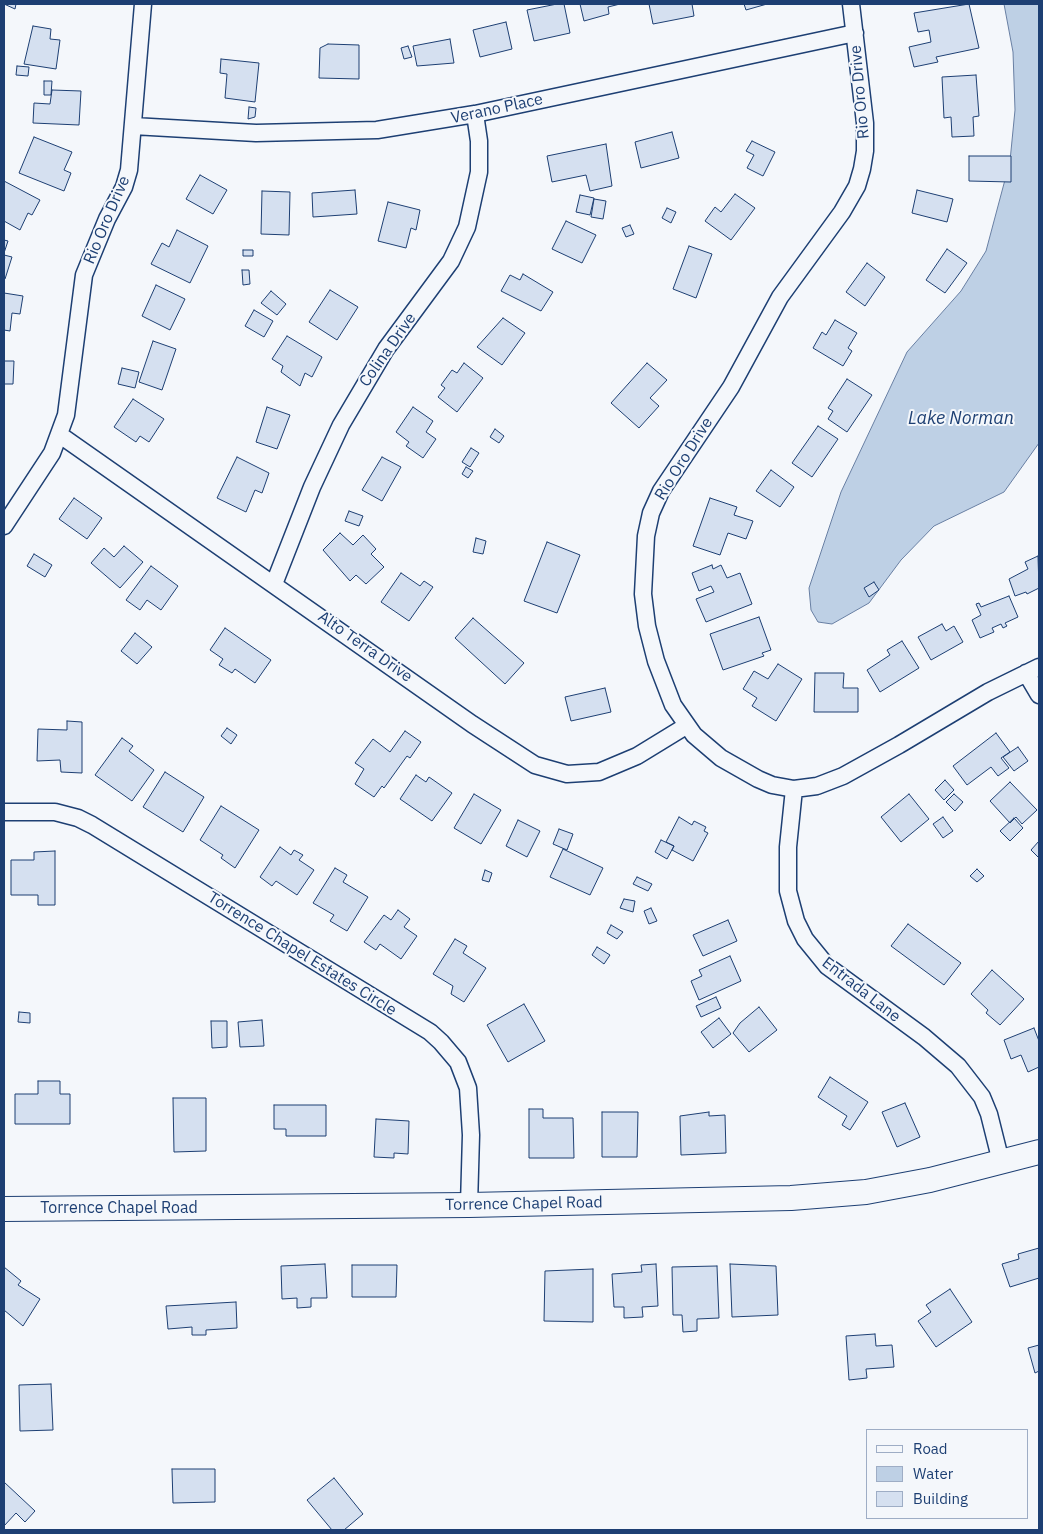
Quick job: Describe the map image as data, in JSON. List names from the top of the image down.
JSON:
{
  "streets": {
    "street": [
      "Rio Oro Drive",
      "Verano Place",
      "Colina Drive",
      "Alto Terra Drive",
      "Torrence Chapel Estates Circle",
      "Entrada Lane",
      "Torrence Chapel Road"
    ]
  },
  "crossings": [
    ["Rio Oro Drive", "Verano Place"],
    ["Rio Oro Drive", "Alto Terra Drive"],
    ["Rio Oro Drive", "Entrada Lane"],
    ["Verano Place", "Colina Drive"],
    ["Colina Drive", "Alto Terra Drive"],
    ["Torrence Chapel Estates Circle", "Torrence Chapel Road"],
    ["Entrada Lane", "Torrence Chapel Road"]
  ],
  "water": ["Lake Norman"],
  "legend": ["Road", "Water", "Building"]
}
